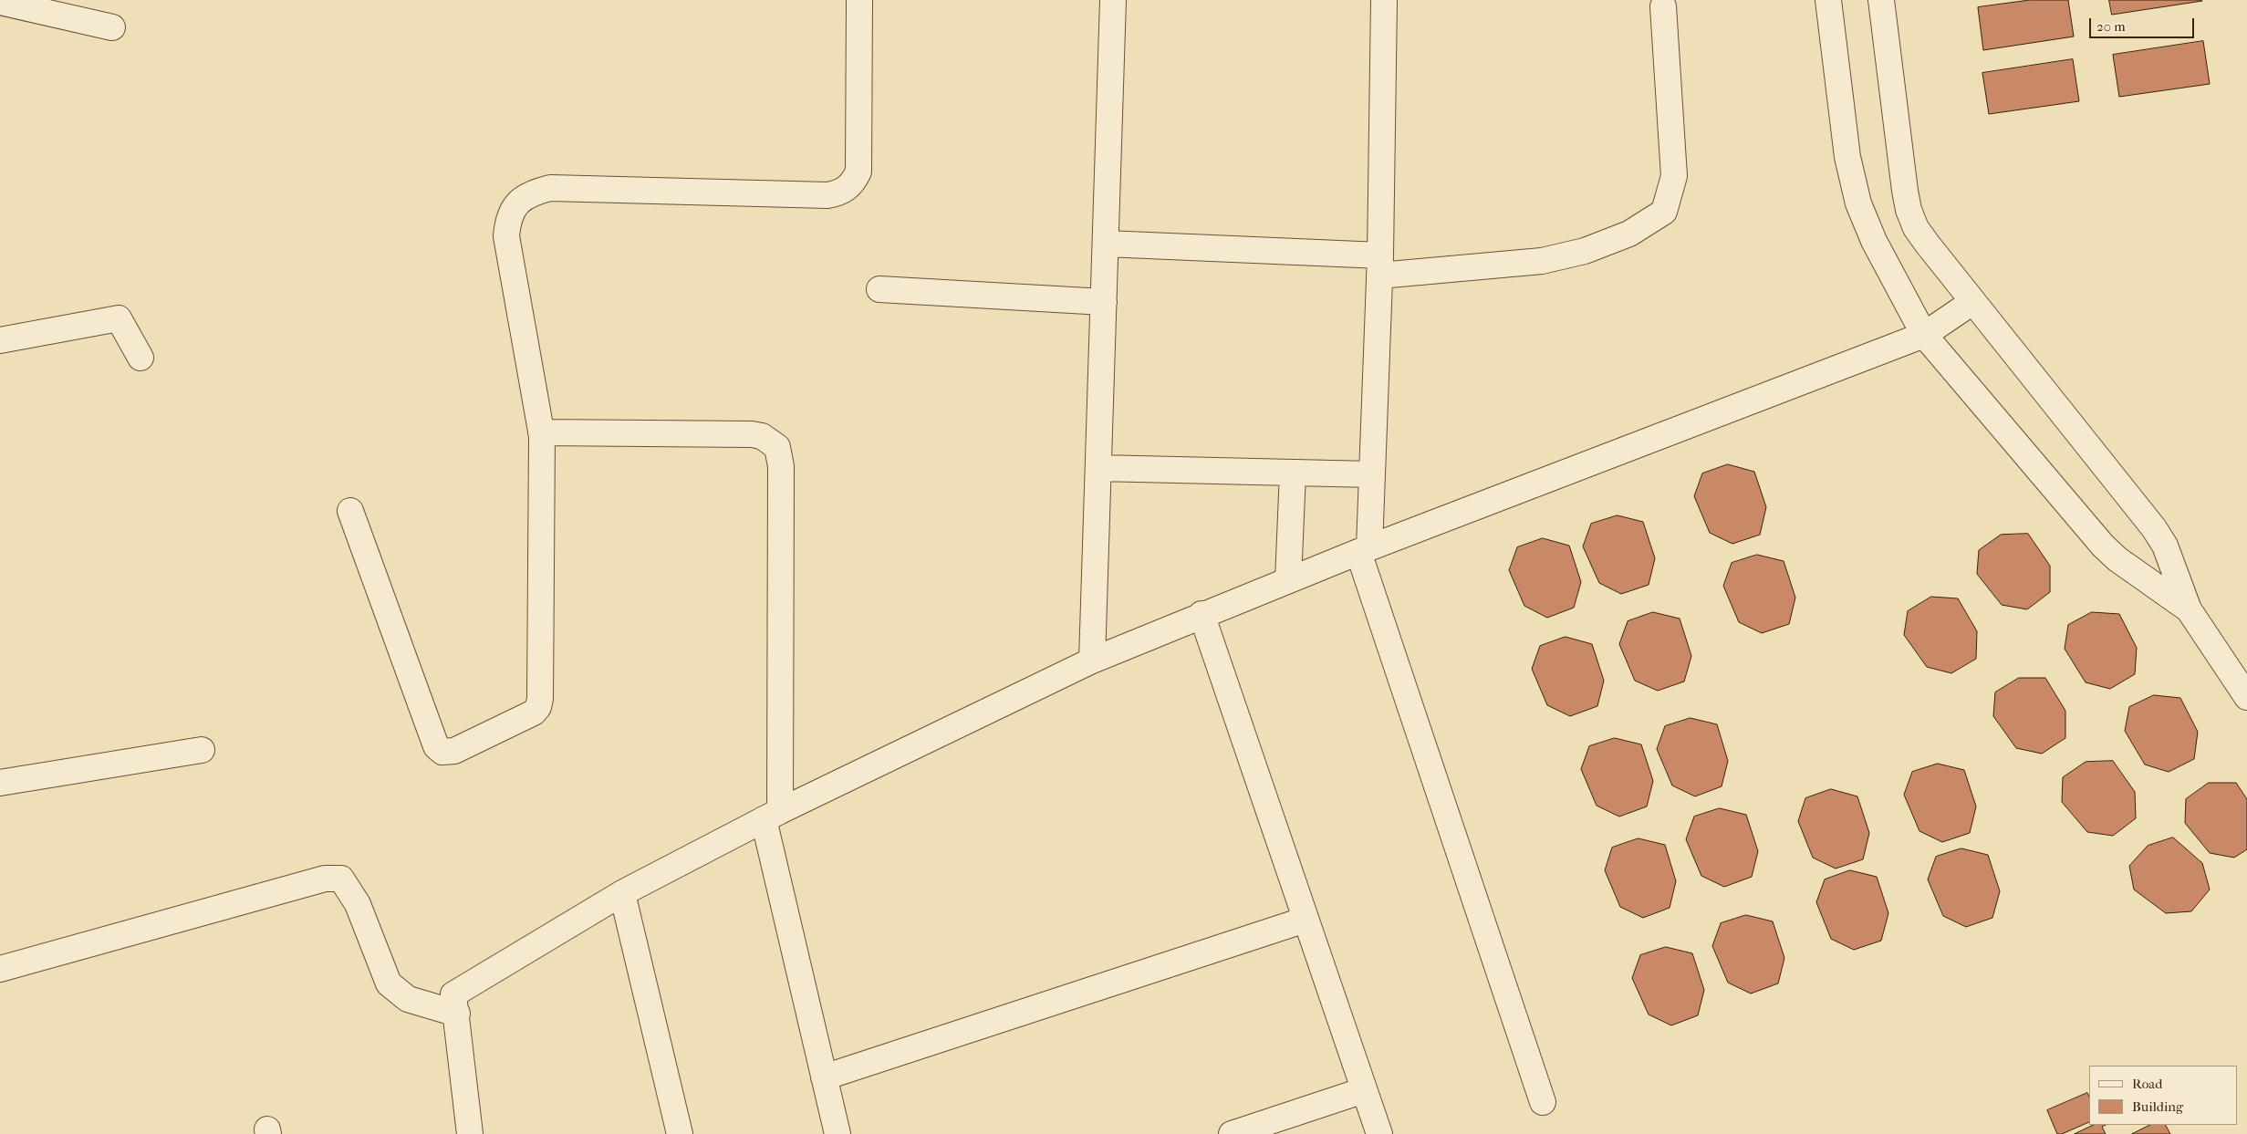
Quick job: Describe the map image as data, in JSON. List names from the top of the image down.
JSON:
{
  "legend": ["Road", "Building"],
  "scale_bar": "20 m"
}
